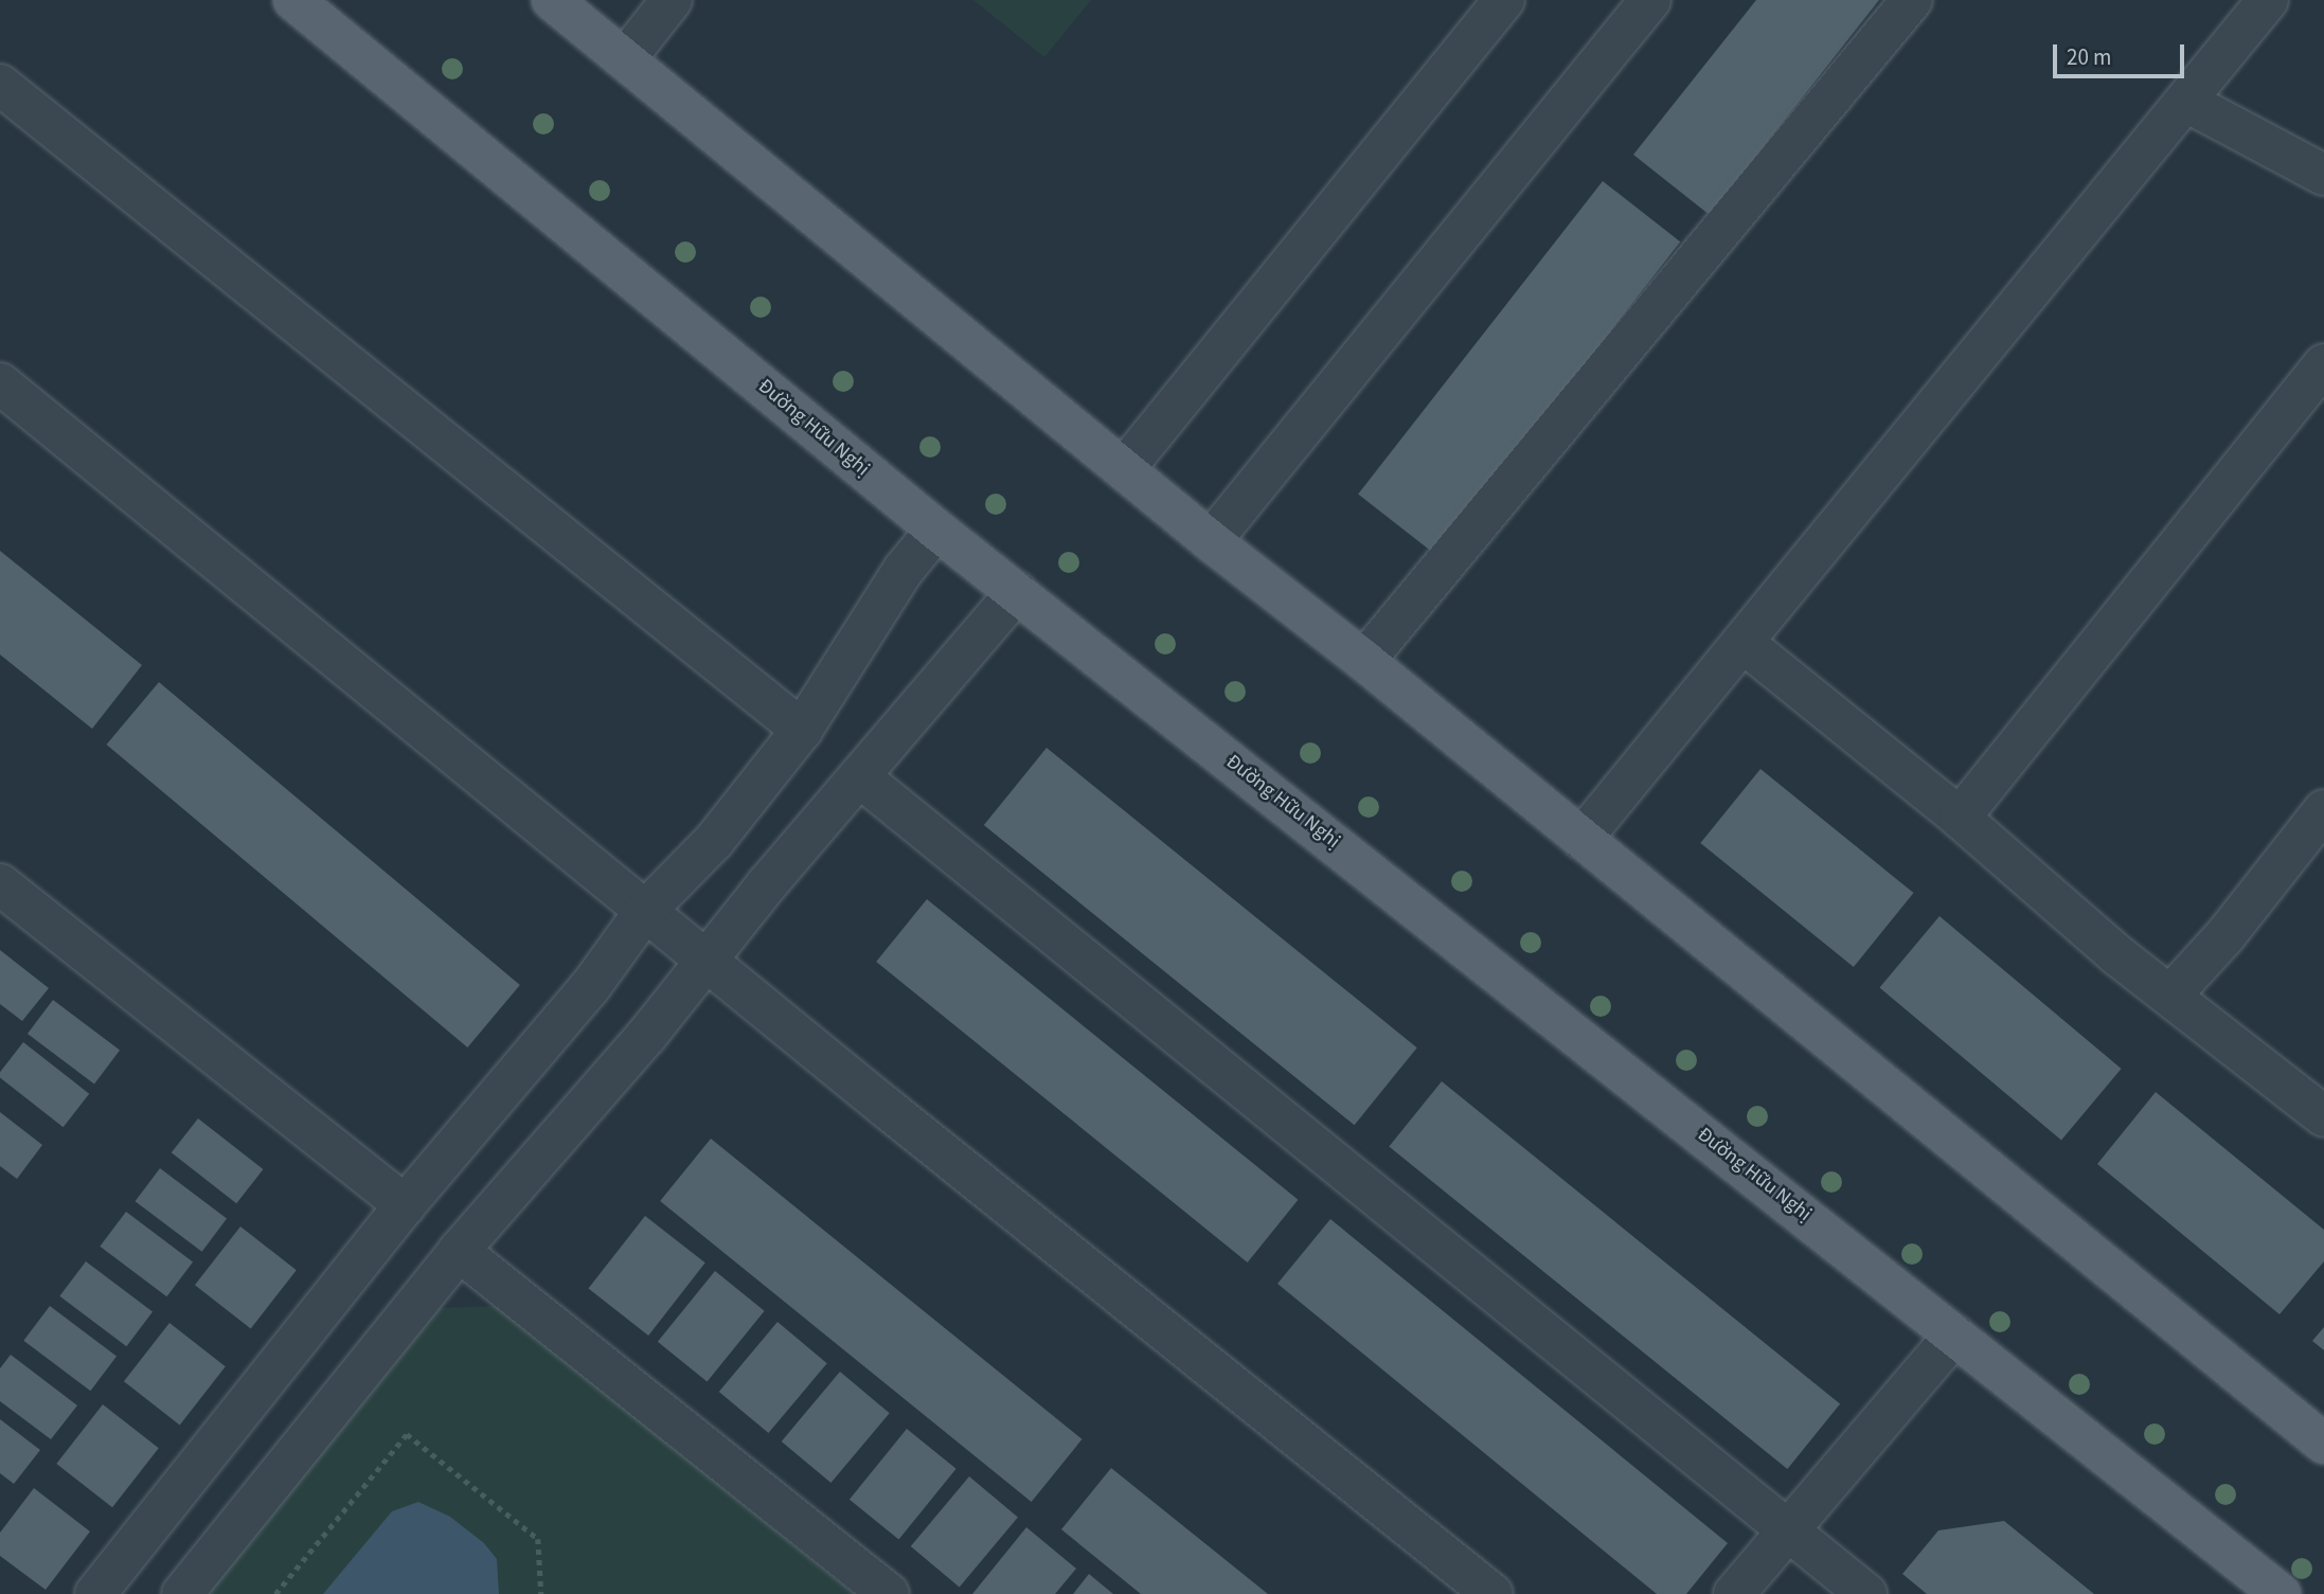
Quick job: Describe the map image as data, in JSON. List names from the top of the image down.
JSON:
{
  "streets": {
    "main road": ["Đường Hữu Nghị"]
  },
  "scale_bar": "20 m"
}
